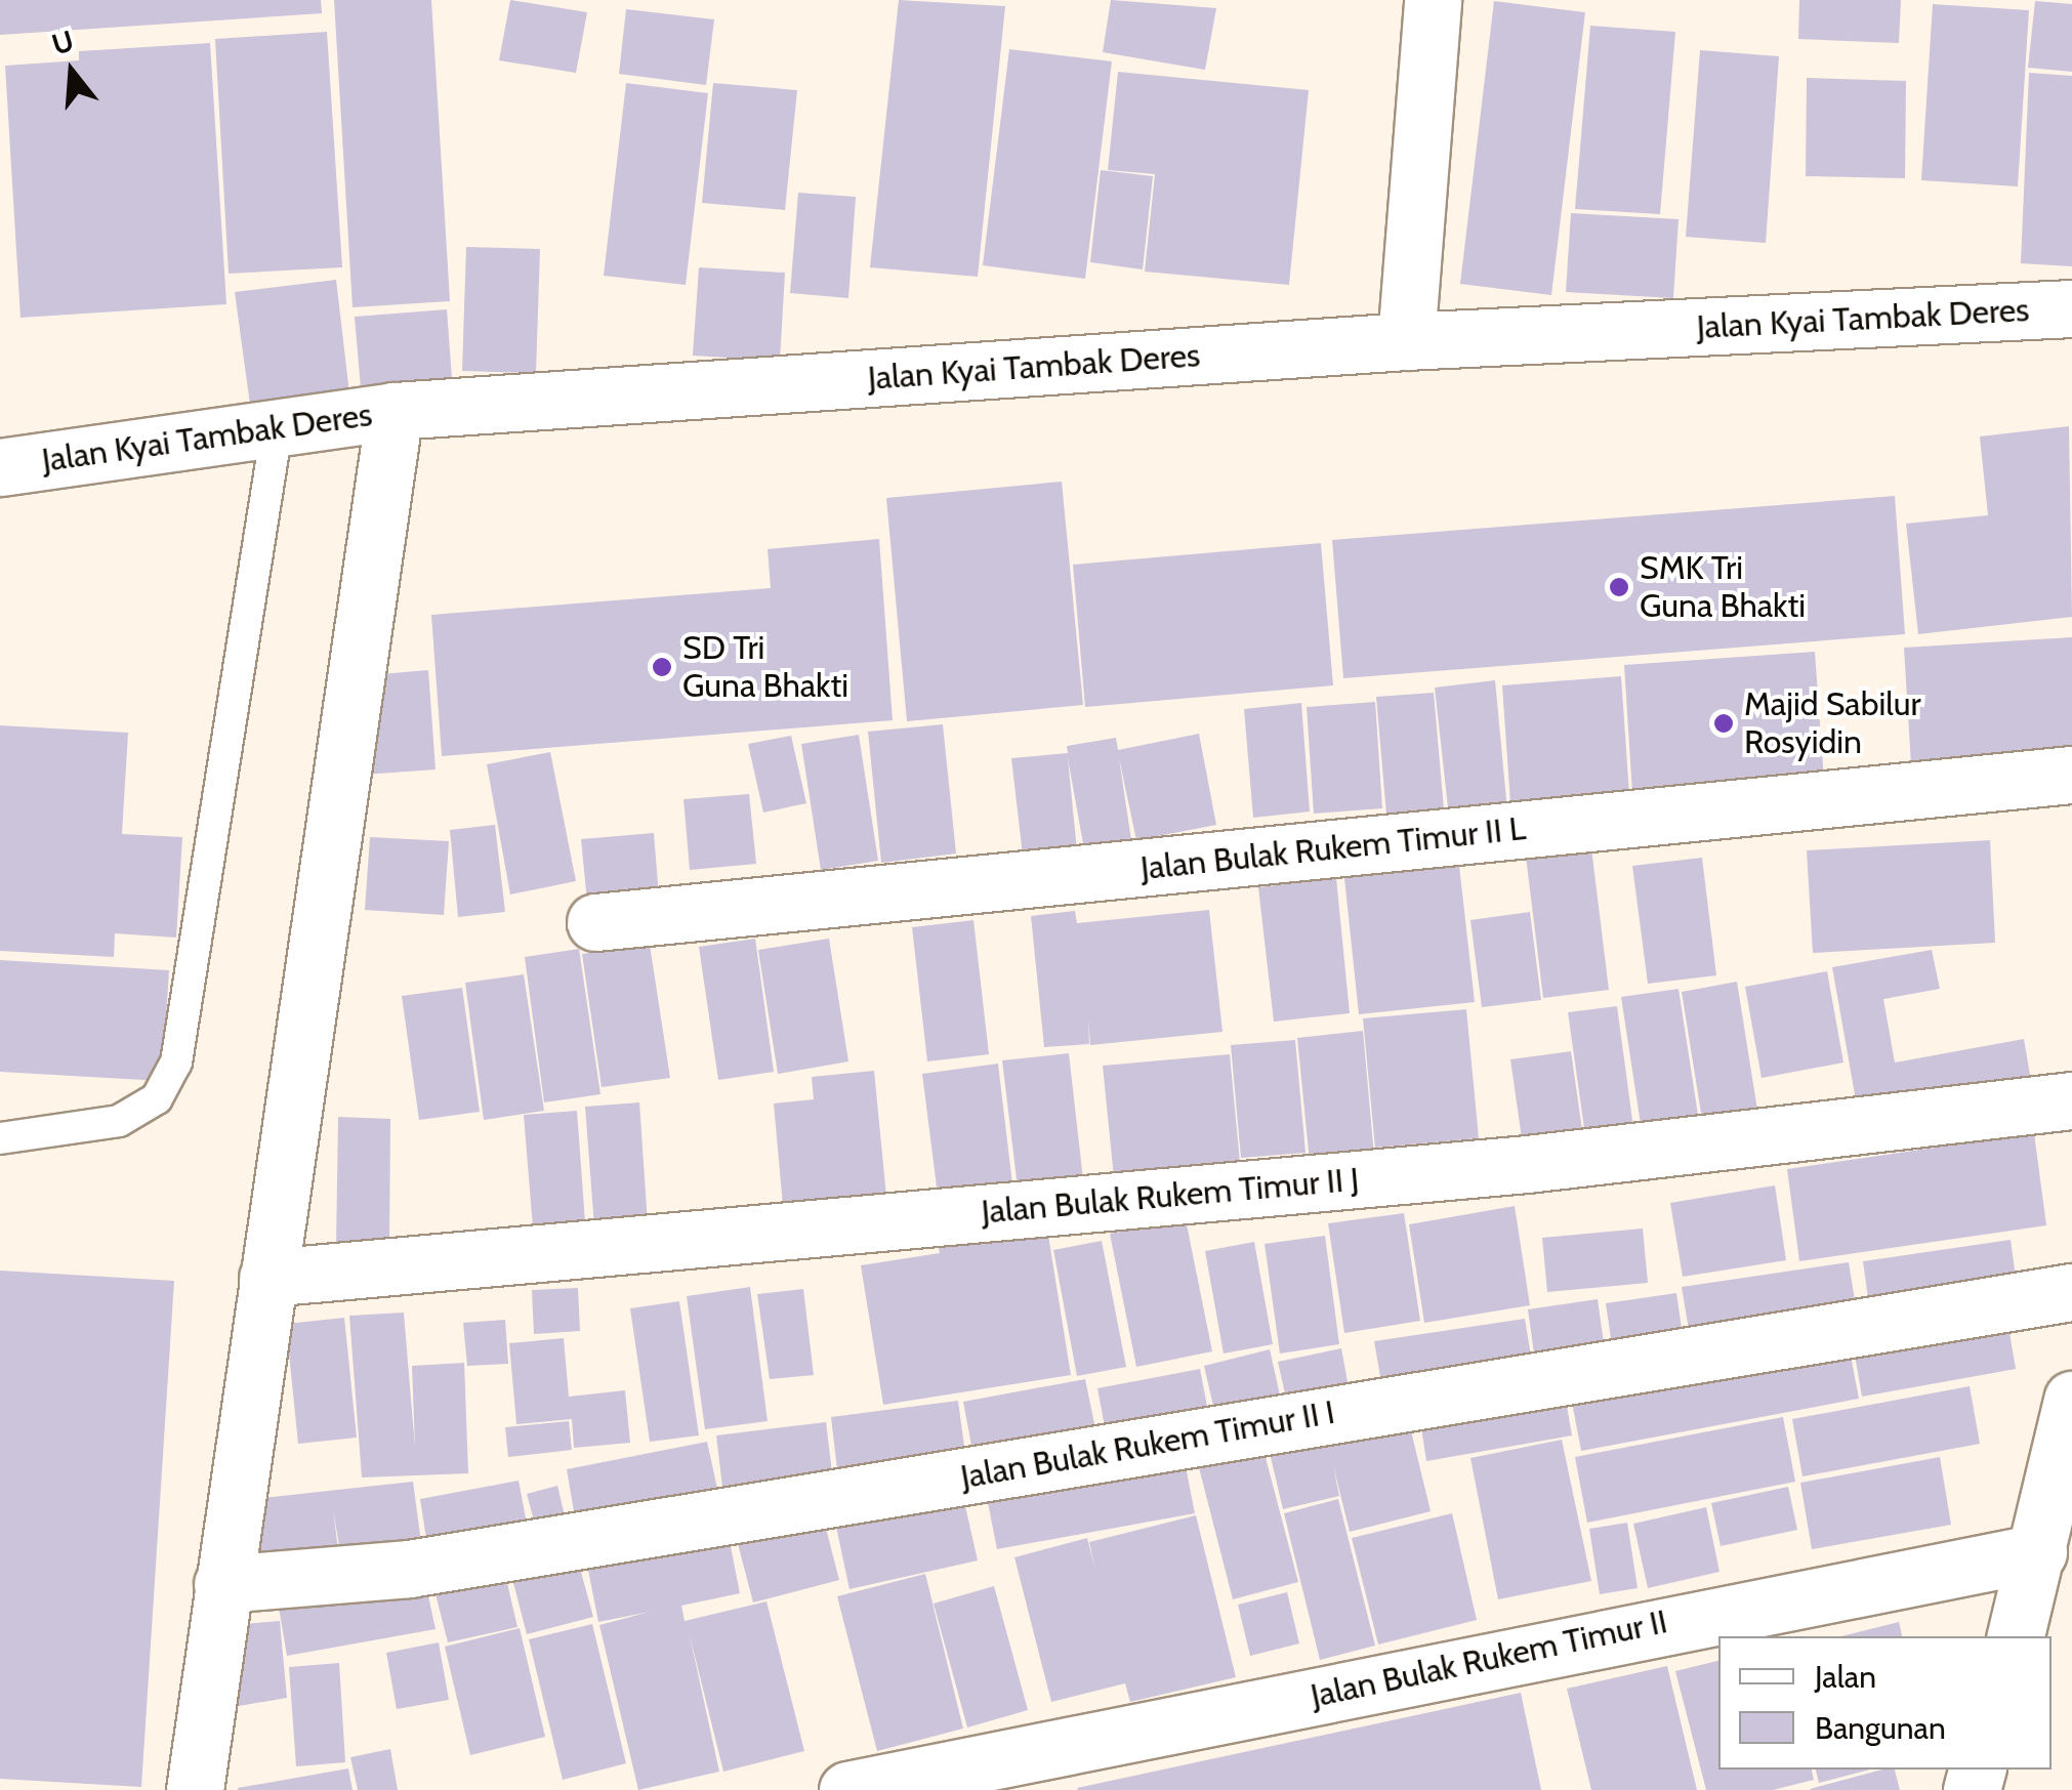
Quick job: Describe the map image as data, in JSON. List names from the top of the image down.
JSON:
{
  "streets": {
    "street": [
      "Jalan Kyai Tambak Deres",
      "Jalan Bulak Rukem Timur II L",
      "Jalan Bulak Rukem Timur II J",
      "Jalan Bulak Rukem Timur II I",
      "Jalan Bulak Rukem Timur II"
    ]
  },
  "places": ["SMK Tri Guna Bhakti", "SD Tri Guna Bhakti", "Majid Sabilur Rosyidin"],
  "legend": ["Jalan", "Bangunan"],
  "north": "top"
}
